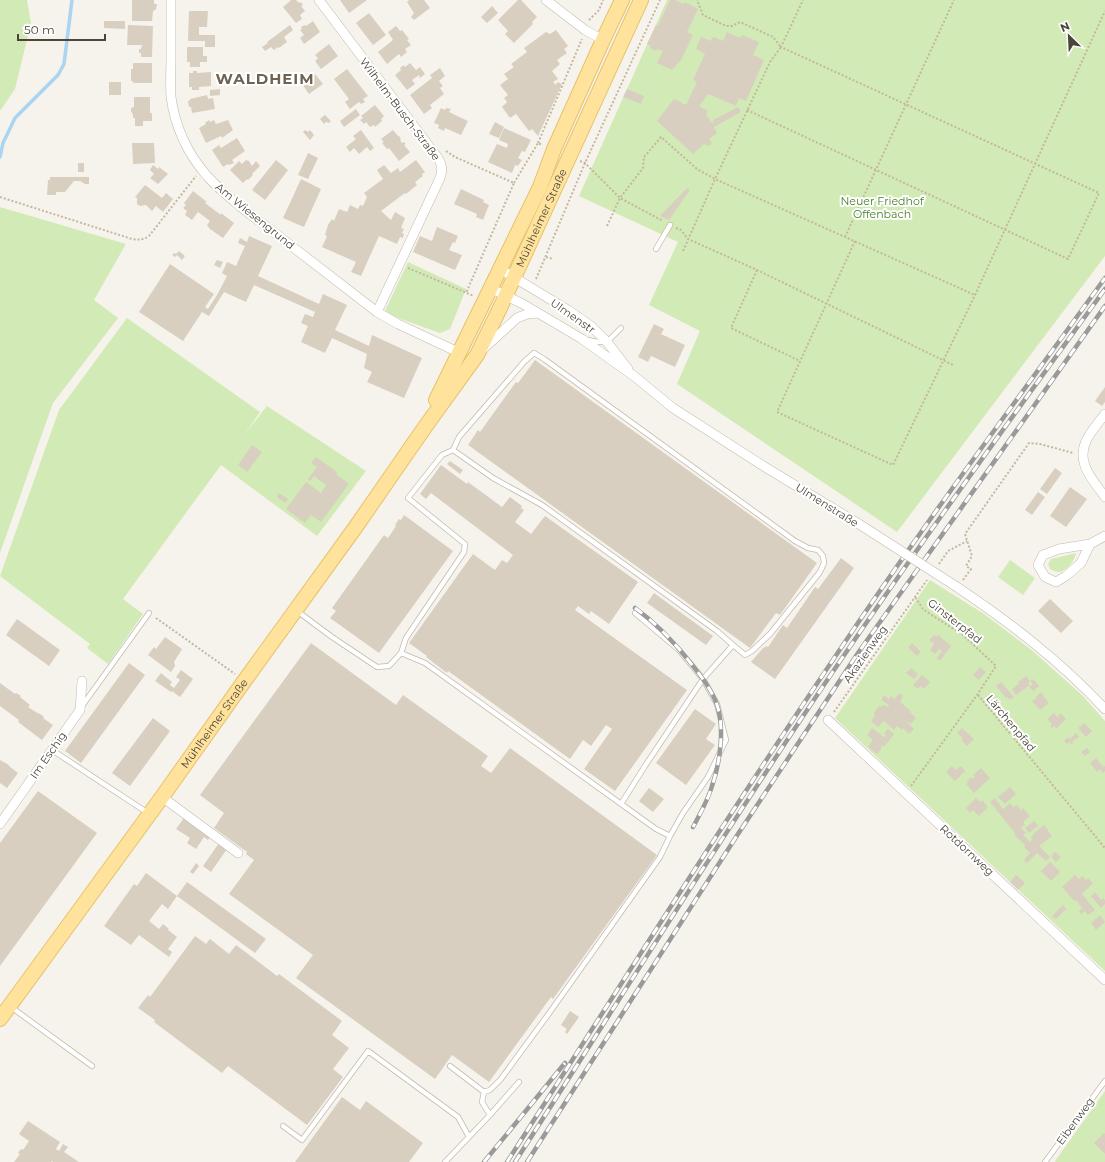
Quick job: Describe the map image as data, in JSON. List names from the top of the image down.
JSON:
{
  "streets": {
    "main road": ["Mühlheimer Straße"],
    "street": [
      "Wilhelm-Busch-Straße",
      "Am Wiesengrund",
      "Ulmenstr",
      "Ulmenstraße",
      "Im Eschig",
      "Rotdornweg"
    ],
    "lane": ["Eibenweg"],
    "path": ["Ginsterpfad", "Akazienweg", "Lärchenpfad"]
  },
  "crossings": [
    ["Wilhelm-Busch-Straße", "Am Wiesengrund"],
    ["Am Wiesengrund", "Mühlheimer Straße"],
    ["Mühlheimer Straße", "Ulmenstr"],
    ["Mühlheimer Straße", "Ulmenstraße"],
    ["Ulmenstr", "Ulmenstraße"],
    ["Ginsterpfad", "Akazienweg"],
    ["Ginsterpfad", "Lärchenpfad"],
    ["Akazienweg", "Rotdornweg"]
  ],
  "districts": ["WALDHEIM"],
  "parks": ["Neuer Friedhof Offenbach"],
  "scale_bar": "50 m",
  "north": "top left"
}
